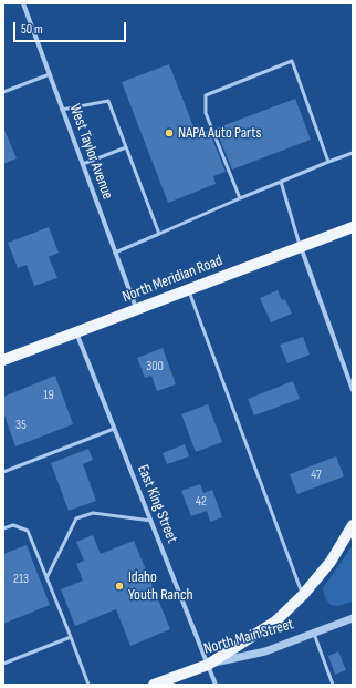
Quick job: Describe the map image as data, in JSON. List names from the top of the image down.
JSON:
{
  "streets": {
    "main road": ["North Meridian Road", "North Main Street"],
    "street": ["West Taylor Avenue", "East King Street"]
  },
  "crossings": [
    ["West Taylor Avenue", "North Meridian Road"],
    ["North Meridian Road", "East King Street"],
    ["East King Street", "North Main Street"]
  ],
  "places": ["NAPA Auto Parts", "Idaho Youth Ranch"],
  "house_numbers": [
    "300",
    "19",
    "35",
    "47",
    "42",
    "213"
  ],
  "scale_bar": "50 m"
}
